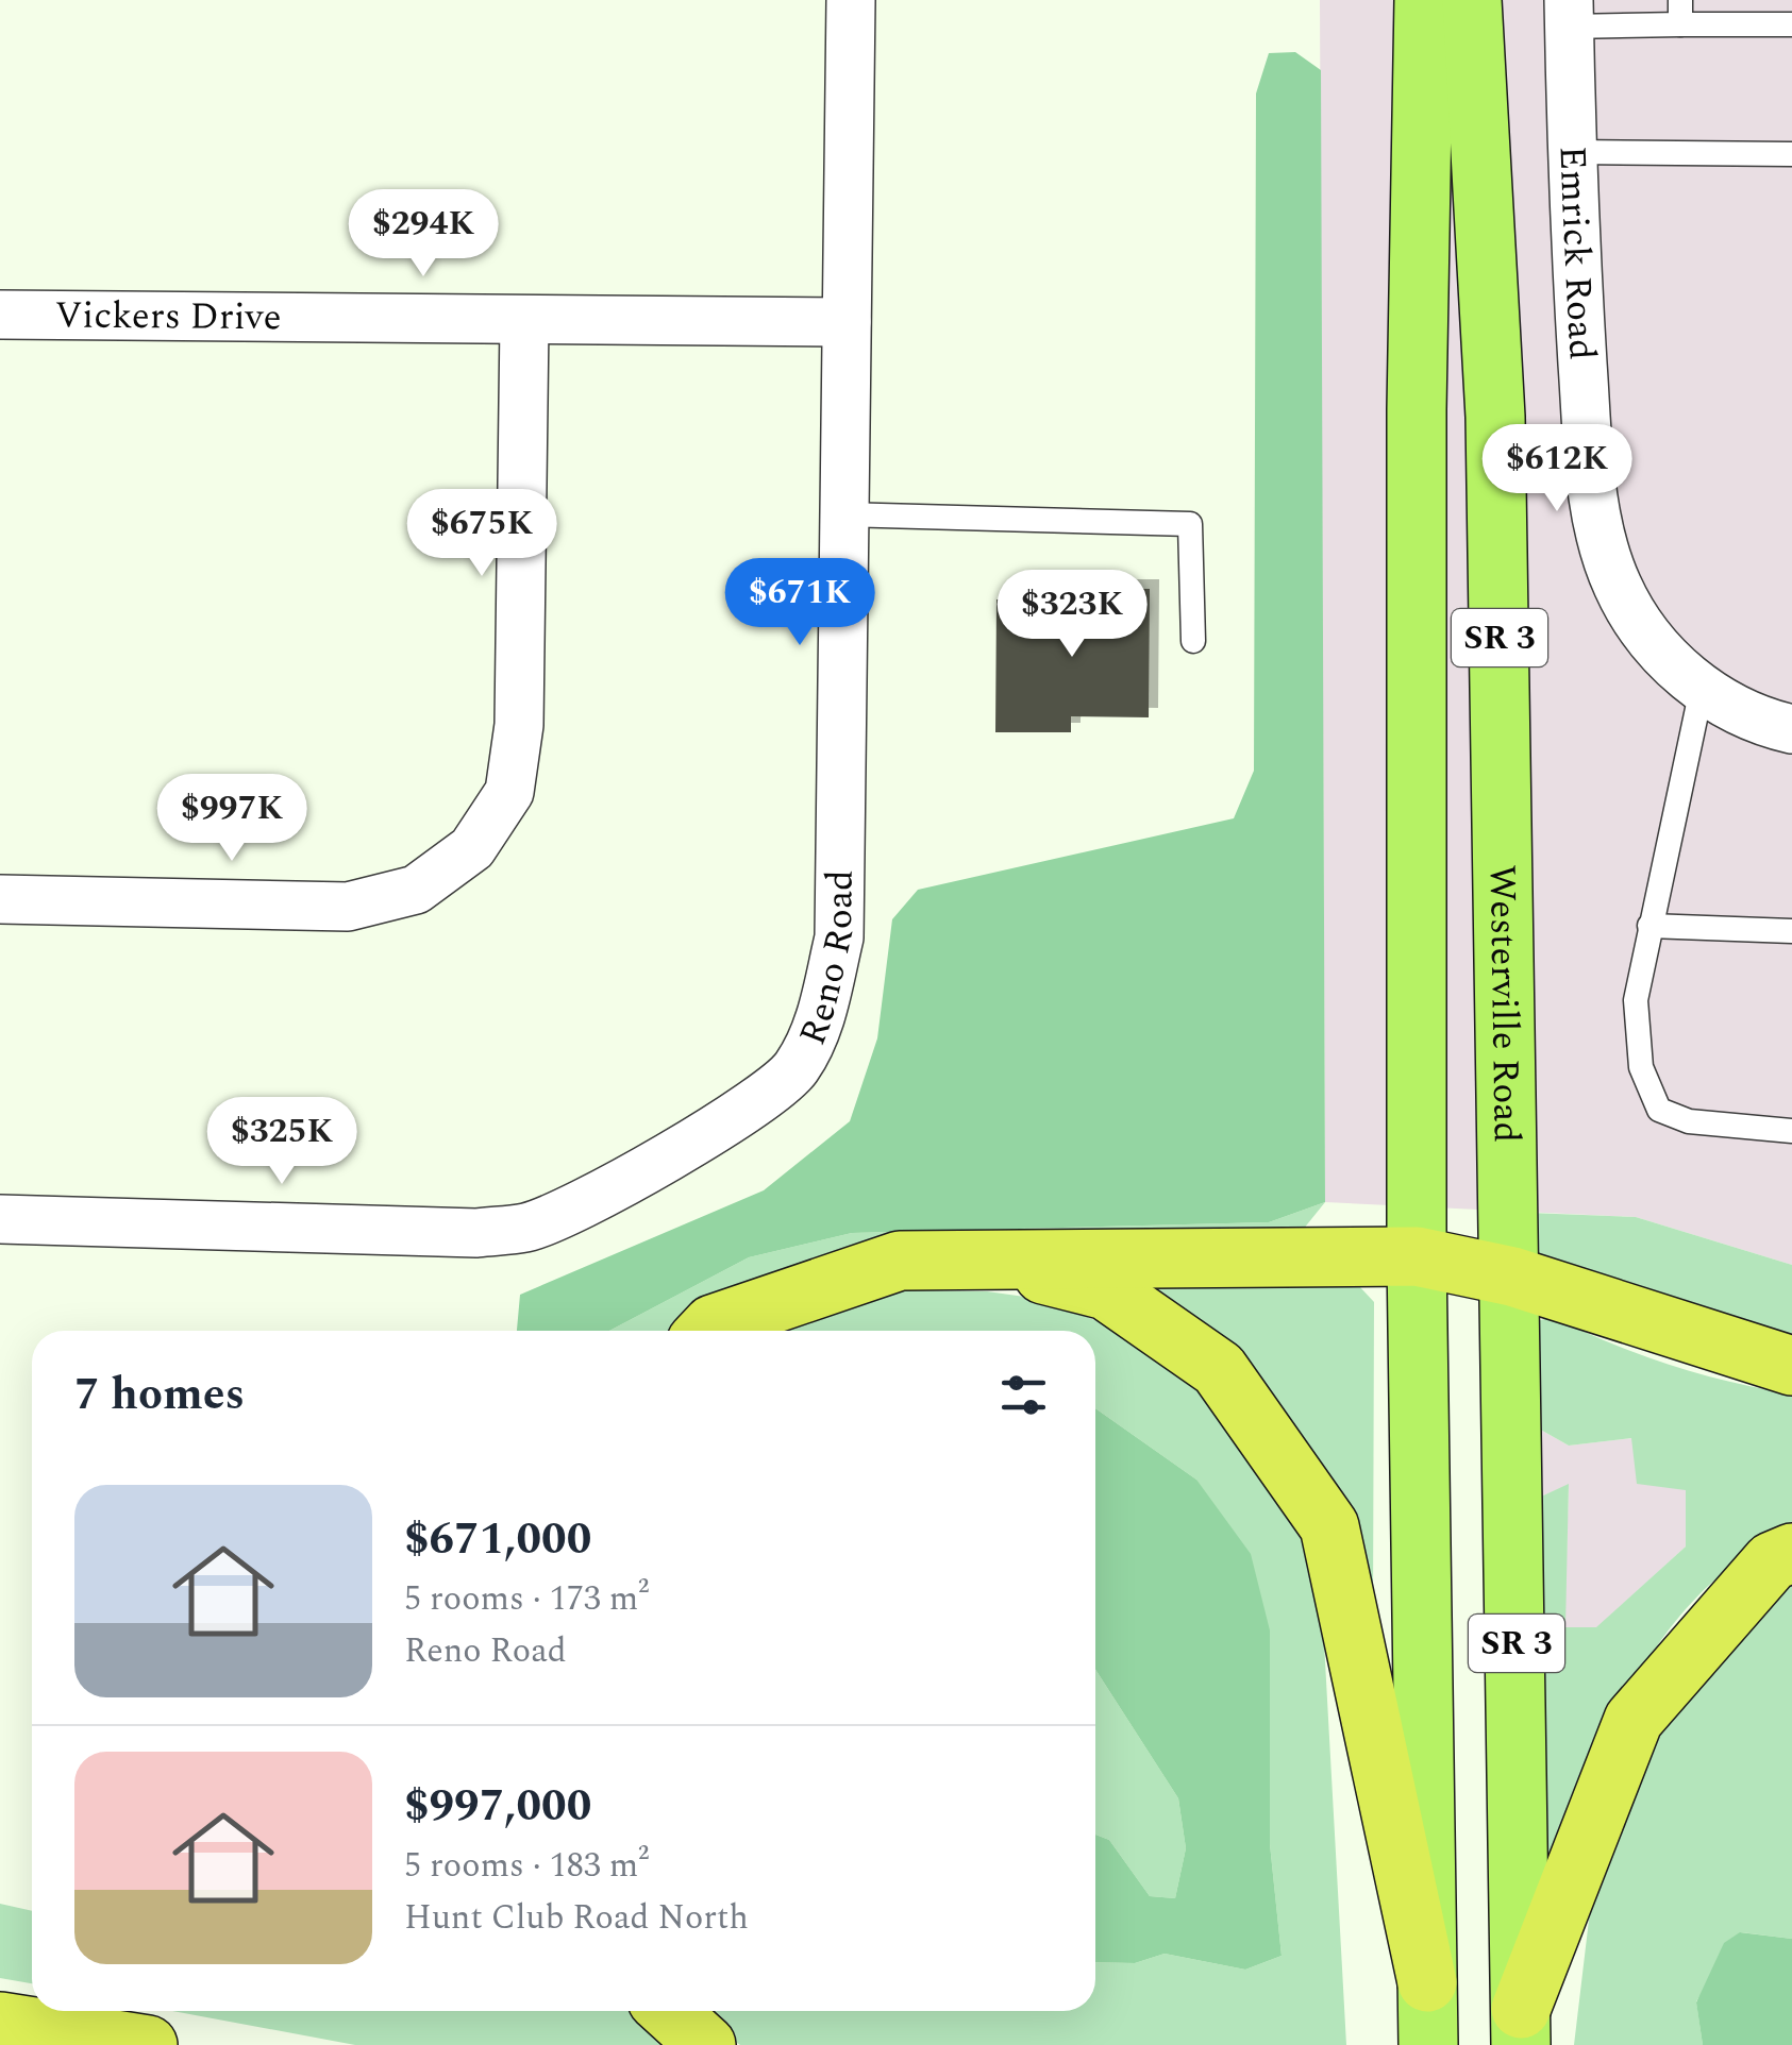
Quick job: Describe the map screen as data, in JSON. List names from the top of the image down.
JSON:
{
  "streets": {
    "main road": ["SR 3", "Westerville Road"],
    "street": ["Emrick Road", "Vickers Drive", "Reno Road"]
  },
  "crossings": [
    ["Vickers Drive", "Reno Road"]
  ],
  "page": {
    "price": [
      "$294K",
      "$612K",
      "$675K",
      "$671K",
      "$323K",
      "$997K",
      "$325K"
    ],
    "heading": "7 homes",
    "list": [
      {
        "name": "$671,000",
        "note": "5 rooms · 173 m² · Reno Road"
      },
      {
        "name": "$997,000",
        "note": "5 rooms · 183 m² · Hunt Club Road North"
      }
    ]
  }
}
